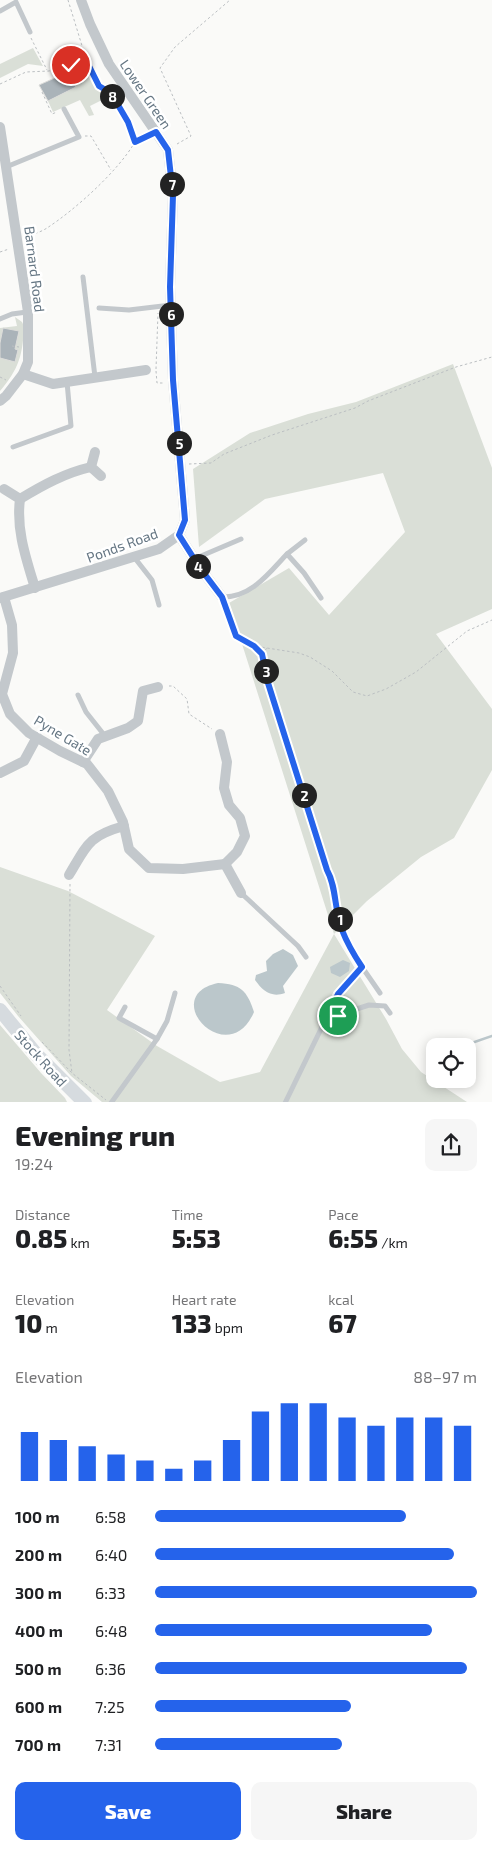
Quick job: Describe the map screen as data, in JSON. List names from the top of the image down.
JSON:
{
  "streets": {
    "main road": ["Stock Road"],
    "street": [
      "Lower Green",
      "Barnard Road",
      "Ponds Road",
      "Pyne Gate"
    ]
  },
  "crossings": [
    ["Lower Green", "Ponds Road"],
    ["Ponds Road", "Pyne Gate"]
  ],
  "page": {
    "pins": [
      "8",
      "7",
      "6",
      "5",
      "4",
      "3",
      "2",
      "1"
    ],
    "heading": ["Evening run", "19:24"],
    "stats": [
      ["Distance", "0.85 km"],
      ["Time", "5:53"],
      ["Pace", "6:55 /km"],
      ["Elevation", "10 m"],
      ["Heart rate", "133 bpm"],
      ["kcal", "67"]
    ],
    "chart": ["Elevation", "88–97 m"],
    "list": [
      {
        "name": "100 m",
        "note": "6:58"
      },
      {
        "name": "200 m",
        "note": "6:40"
      },
      {
        "name": "300 m",
        "note": "6:33"
      },
      {
        "name": "400 m",
        "note": "6:48"
      },
      {
        "name": "500 m",
        "note": "6:36"
      },
      {
        "name": "600 m",
        "note": "7:25"
      },
      {
        "name": "700 m",
        "note": "7:31"
      }
    ],
    "buttons": ["Save", "Share"]
  }
}
